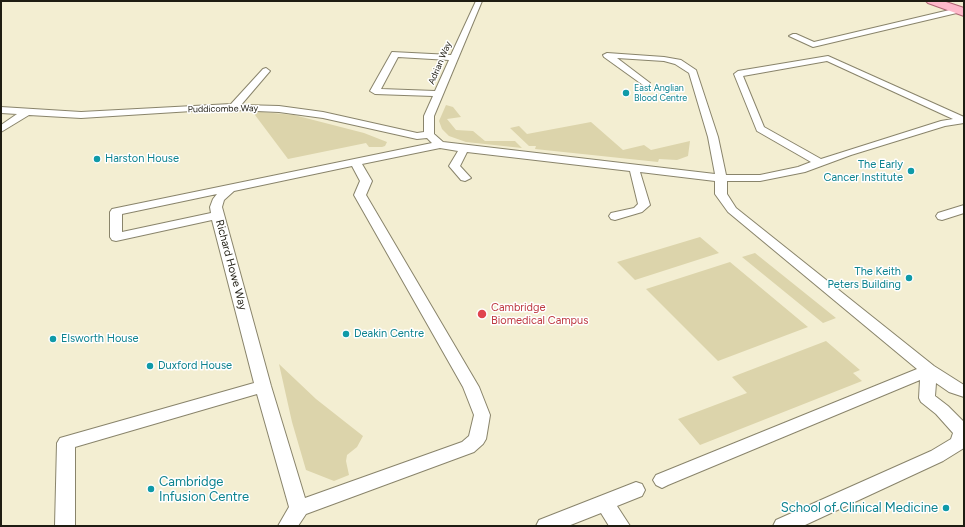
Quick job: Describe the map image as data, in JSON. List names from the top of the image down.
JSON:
{
  "streets": {
    "lane": ["Adrian Way", "Puddicombe Way", "Richard Howe Way"]
  },
  "crossings": [
    ["Adrian Way", "Puddicombe Way"]
  ],
  "places": [
    "East Anglian Blood Centre",
    "Harston House",
    "The Early Cancer Institute",
    "The Keith Peters Building",
    "Cambridge Biomedical Campus",
    "Deakin Centre",
    "Elsworth House",
    "Duxford House",
    "Cambridge Infusion Centre",
    "School of Clinical Medicine"
  ]
}
